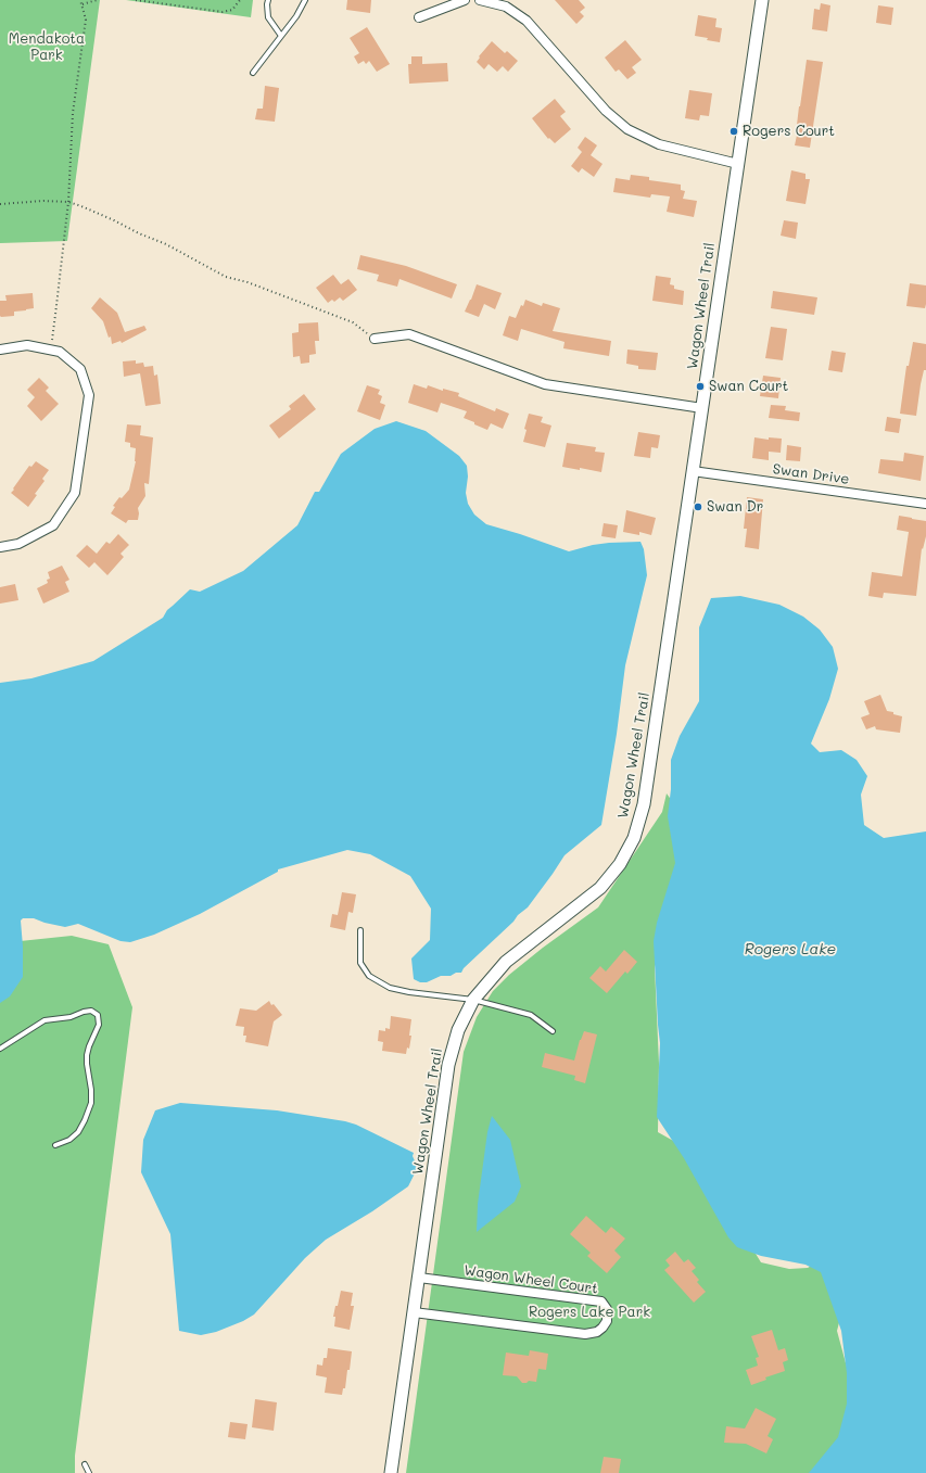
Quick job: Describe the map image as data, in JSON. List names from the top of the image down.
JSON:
{
  "streets": {
    "street": ["Wagon Wheel Trail", "Swan Drive", "Wagon Wheel Court"]
  },
  "crossings": [
    ["Wagon Wheel Trail", "Swan Drive"],
    ["Wagon Wheel Trail", "Wagon Wheel Court"]
  ],
  "water": ["Rogers Lake"],
  "parks": ["Mendakota Park", "Rogers Lake Park"],
  "places": ["Rogers Court", "Swan Court", "Swan Dr"]
}
